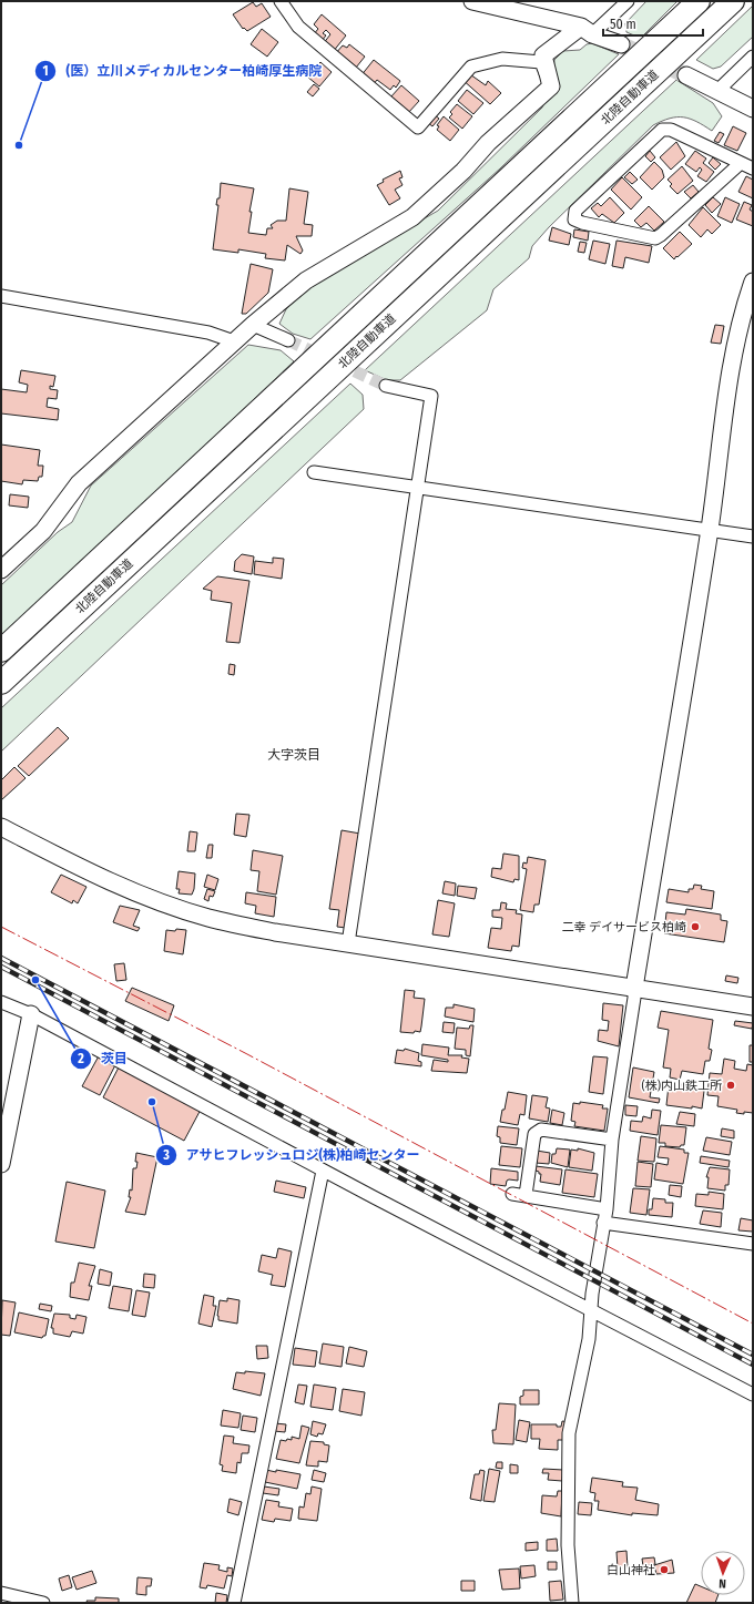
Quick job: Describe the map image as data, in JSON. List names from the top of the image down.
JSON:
{
  "streets": {
    "highway": ["北陸自動車道"]
  },
  "districts": ["大字茨目"],
  "places": [
    "(医）立川メディカルセンター柏崎厚生病院",
    "二幸 デイサービス柏崎",
    "茨目",
    "(株)内山鉄工所",
    "アサヒフレッシュロジ(株)柏崎センター",
    "白山神社"
  ],
  "scale_bar": "50 m",
  "north": "bottom"
}
